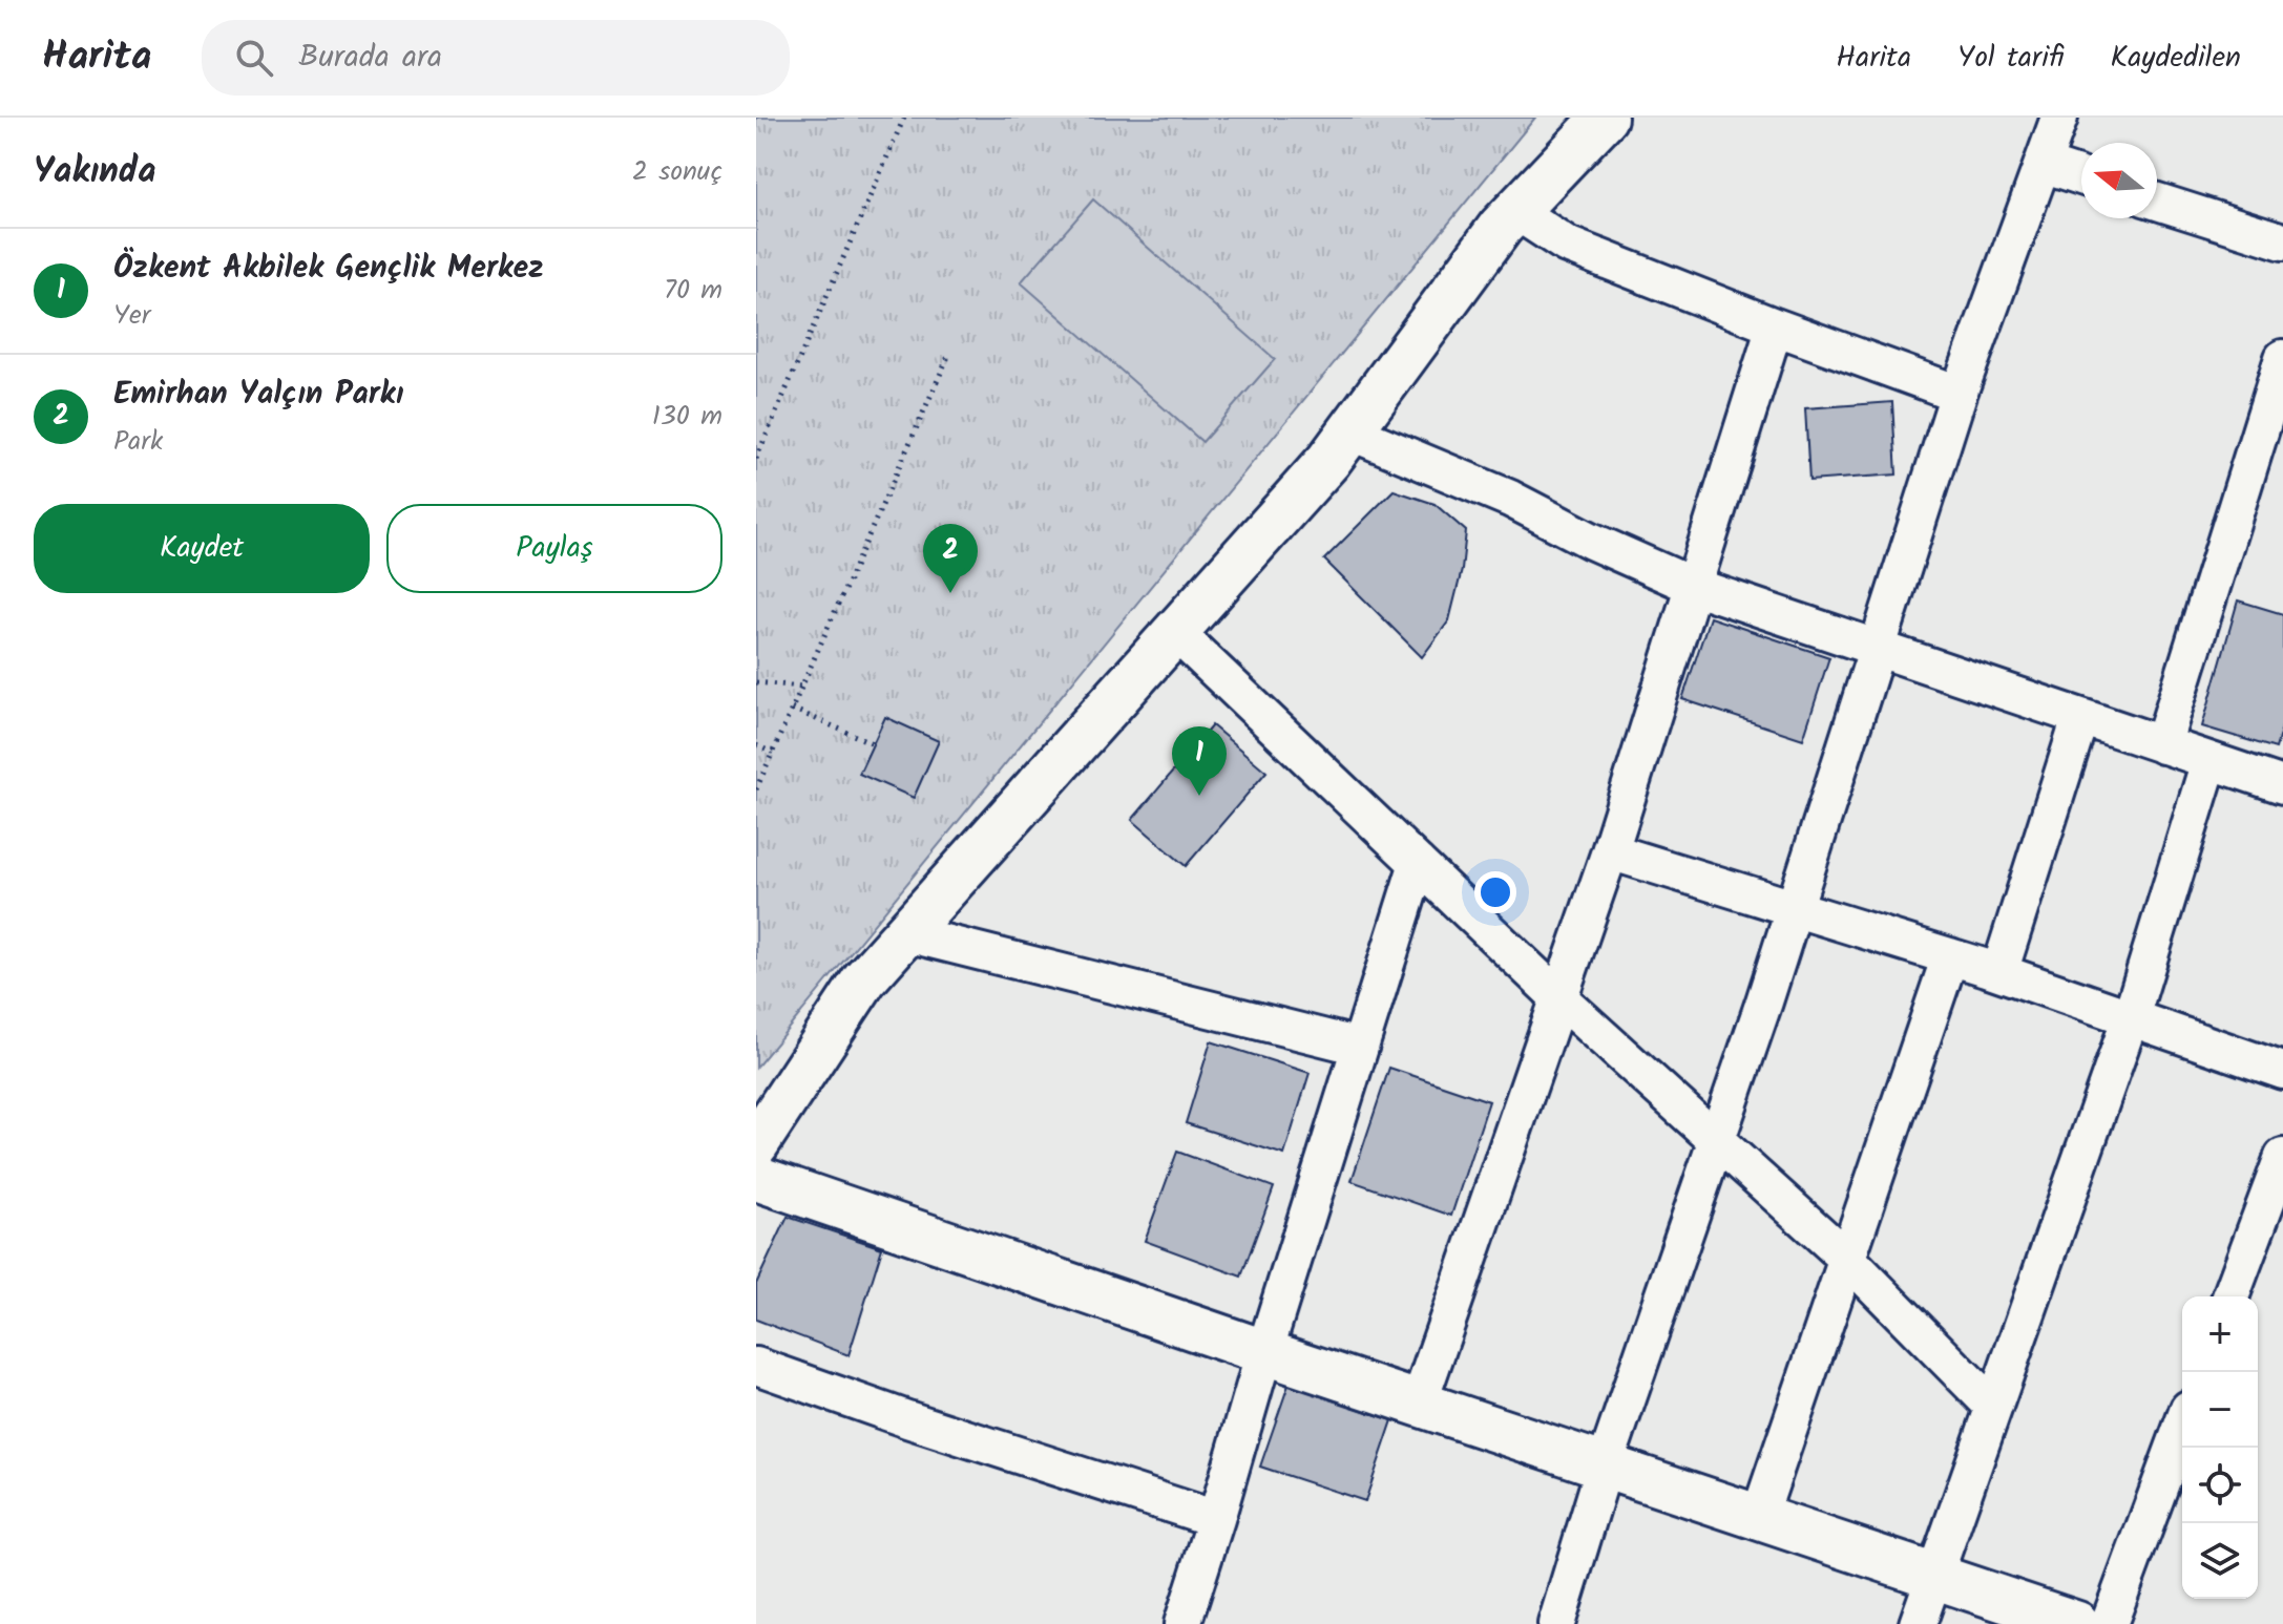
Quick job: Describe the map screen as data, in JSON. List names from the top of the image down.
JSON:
{
  "north": "left",
  "page": {
    "header": "Harita",
    "search": "Burada ara",
    "nav": ["Harita", "Yol tarifi", "Kaydedilen"],
    "heading": ["Yakında", "2 sonuç"],
    "list": [
      {
        "mark": "1",
        "name": "Özkent Akbilek Gençlik Merkez",
        "note": "Yer",
        "value": "70 m"
      },
      {
        "mark": "2",
        "name": "Emirhan Yalçın Parkı",
        "note": "Park",
        "value": "130 m"
      }
    ],
    "buttons": ["Kaydet", "Paylaş"],
    "pins": ["2", "1"],
    "map_buttons": ["+", "−"]
  }
}
